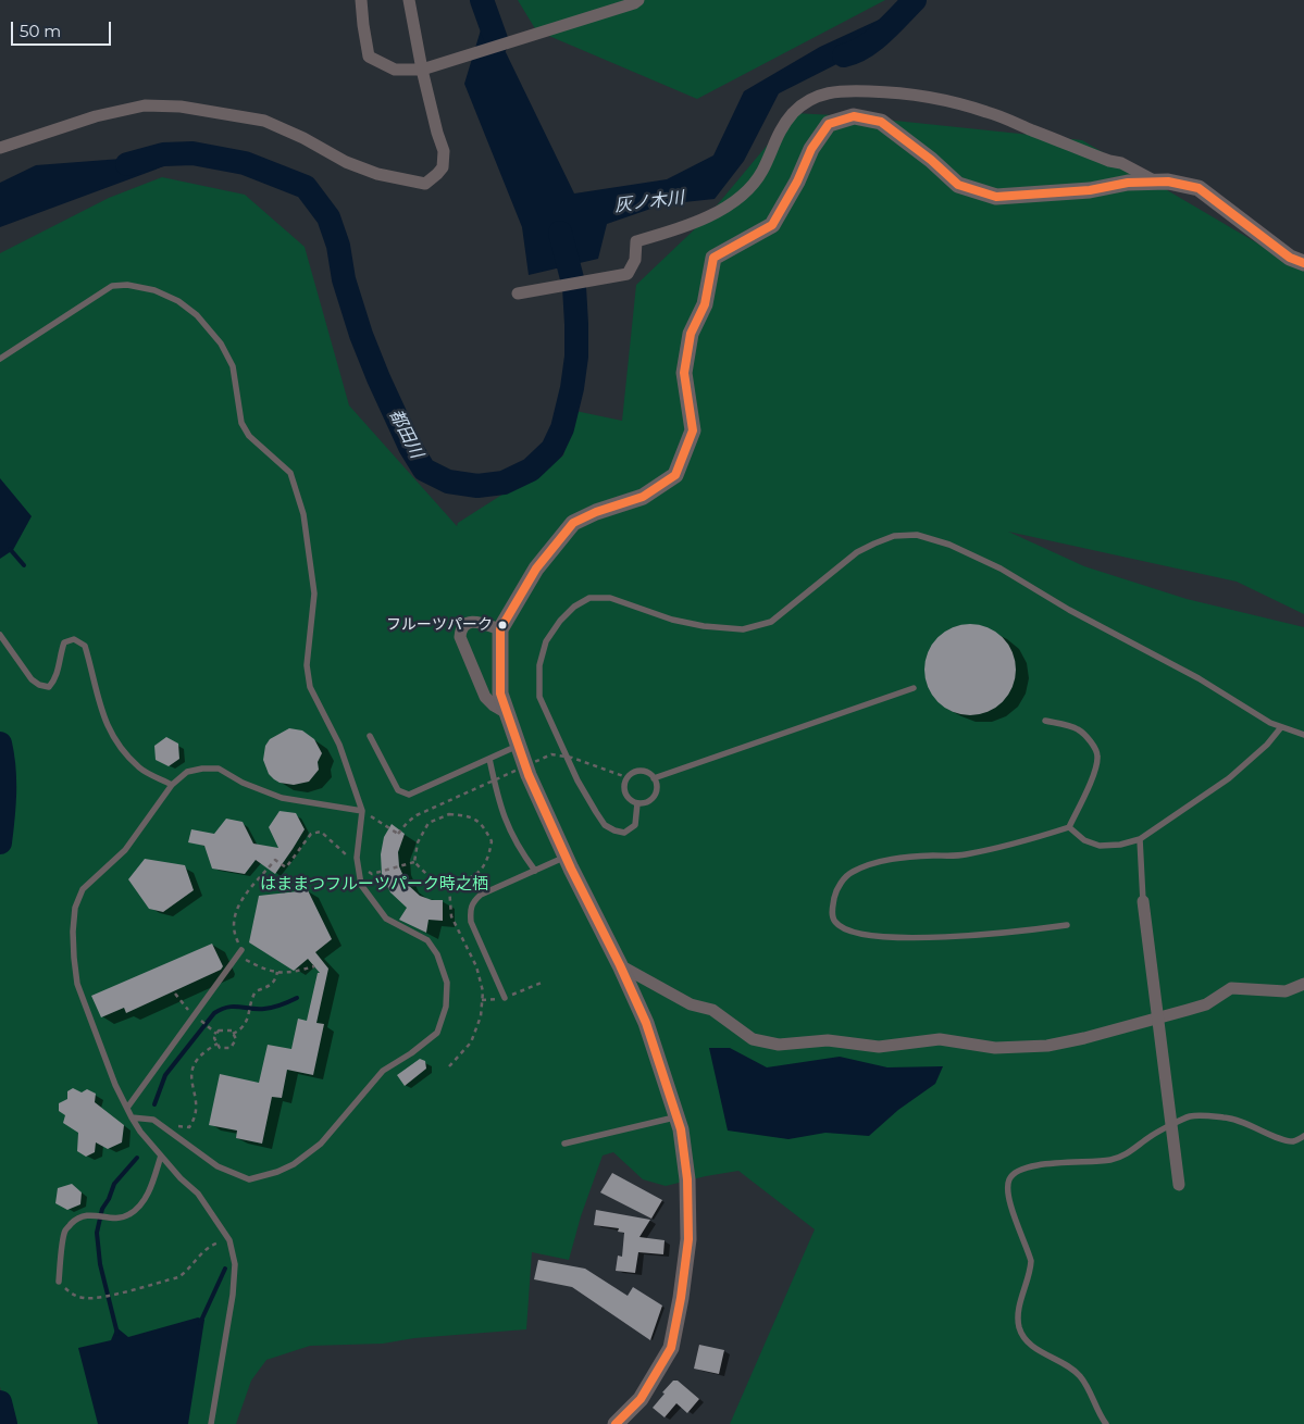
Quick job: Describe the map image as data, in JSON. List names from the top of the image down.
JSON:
{
  "water": ["灰ノ木川", "都田川"],
  "parks": ["はままつフルーツパーク時之栖"],
  "places": ["フルーツパーク"],
  "scale_bar": "50 m"
}
